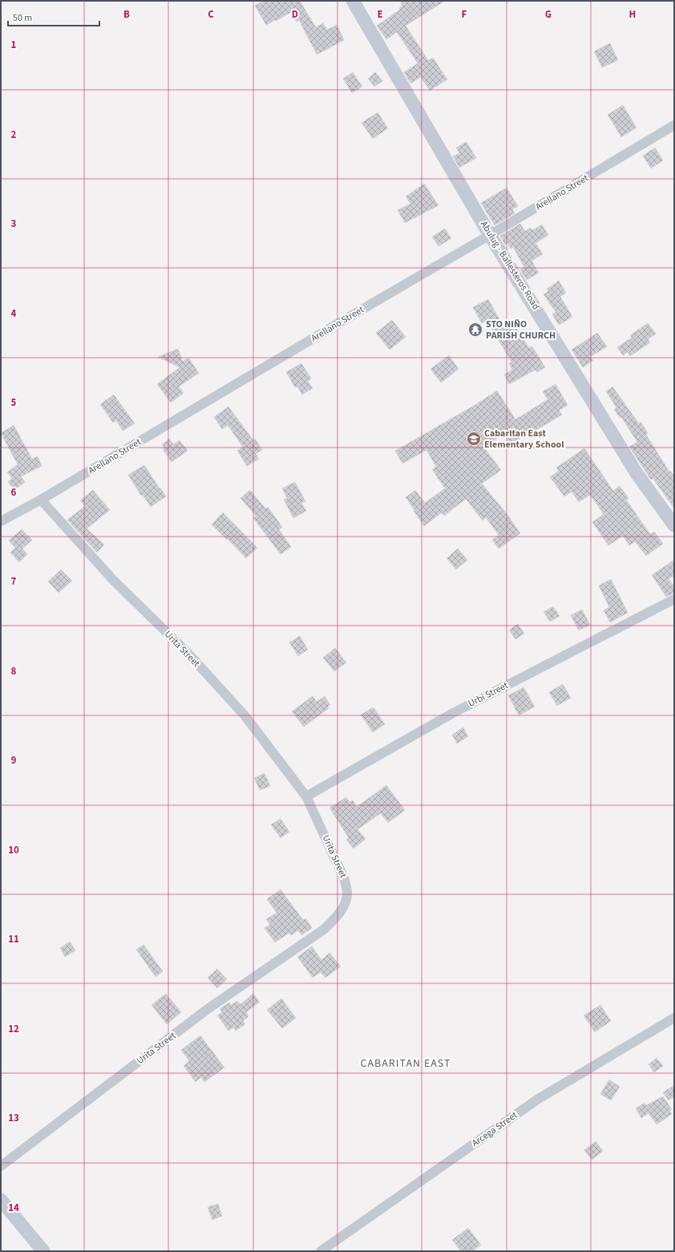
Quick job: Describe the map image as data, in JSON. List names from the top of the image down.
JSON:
{
  "streets": {
    "main road": ["Abulug - Ballesteros Road"],
    "street": [
      "Arellano Street",
      "Urita Street",
      "Urbi Street",
      "Arcega Street"
    ]
  },
  "crossings": [
    ["Arellano Street", "Abulug - Ballesteros Road"],
    ["Arellano Street", "Urita Street"],
    ["Urita Street", "Urbi Street"]
  ],
  "districts": ["CABARITAN EAST"],
  "places": {
    "temple": ["STO NIÑO PARISH CHURCH"],
    "school or university": ["Cabaritan East Elementary School"]
  },
  "scale_bar": "50 m",
  "grid": {
    "columns": [
      "B",
      "C",
      "D",
      "E",
      "F",
      "G",
      "H"
    ],
    "rows": [
      "1",
      "2",
      "3",
      "4",
      "5",
      "6",
      "7",
      "8",
      "9",
      "10",
      "11",
      "12",
      "13",
      "14"
    ]
  }
}
